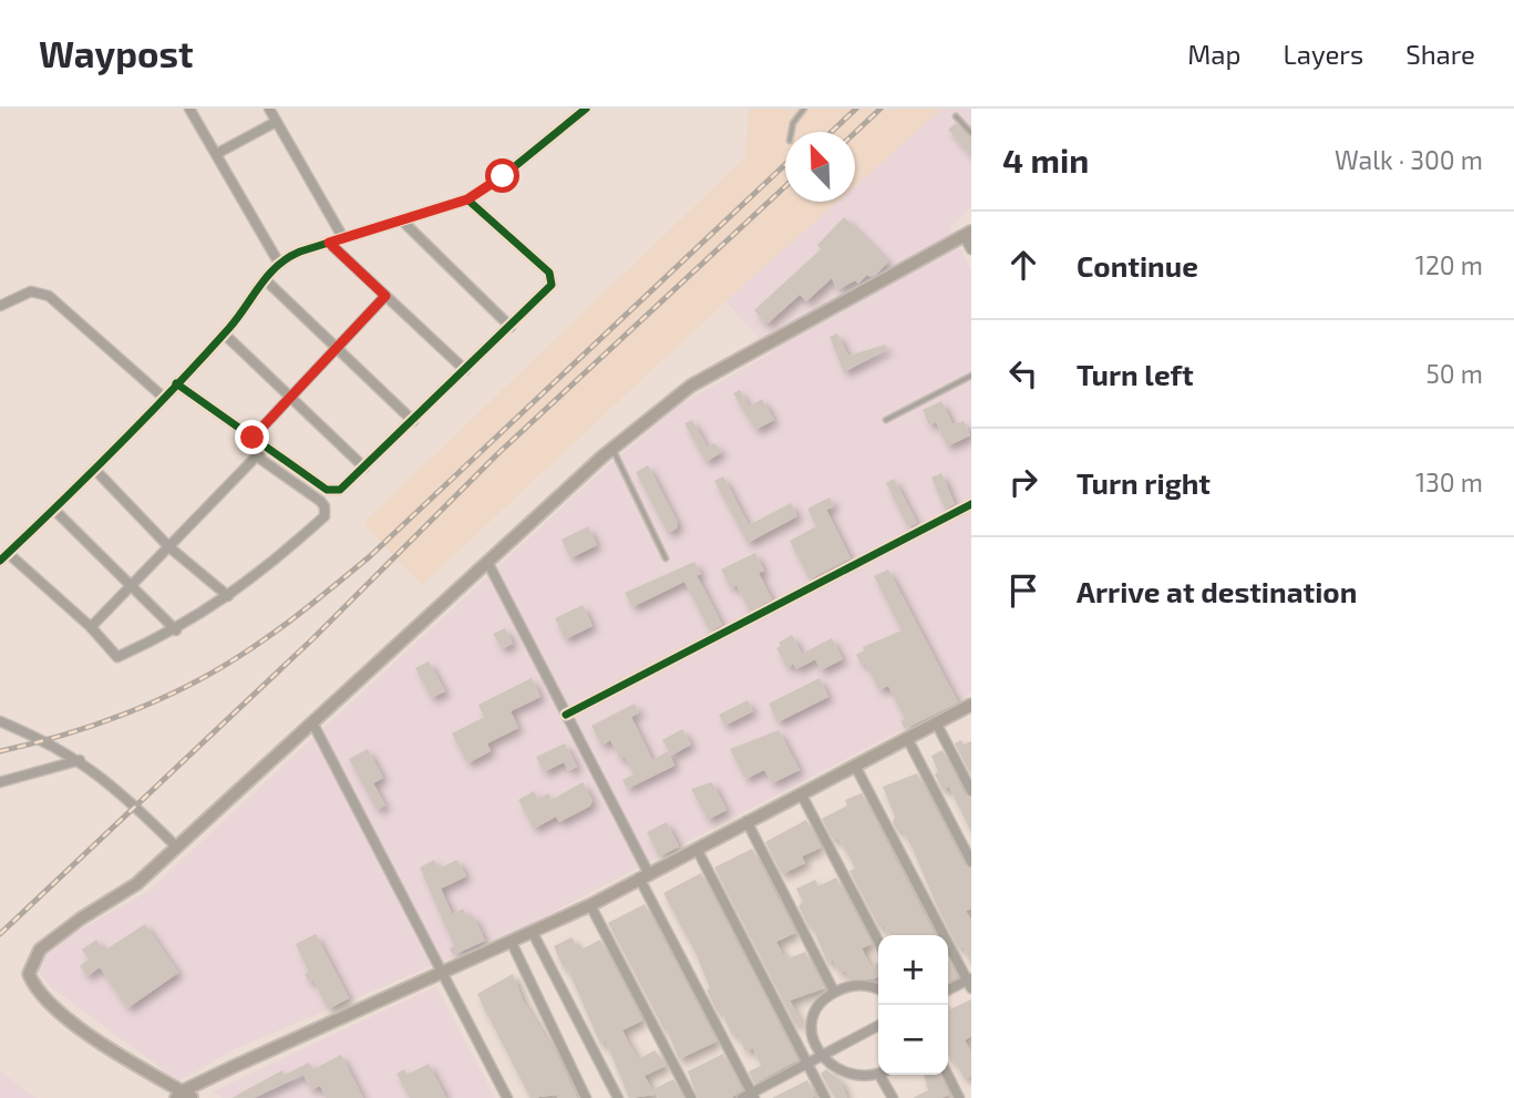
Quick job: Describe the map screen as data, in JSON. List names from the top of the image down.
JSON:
{
  "north": "top left",
  "page": {
    "header": "Waypost",
    "nav": ["Map", "Layers", "Share"],
    "heading": ["4 min", "Walk · 300 m"],
    "list": [
      ["Continue", "120 m"],
      ["Turn left", "50 m"],
      ["Turn right", "130 m"],
      "Arrive at destination"
    ],
    "map_buttons": ["+", "−"]
  }
}
